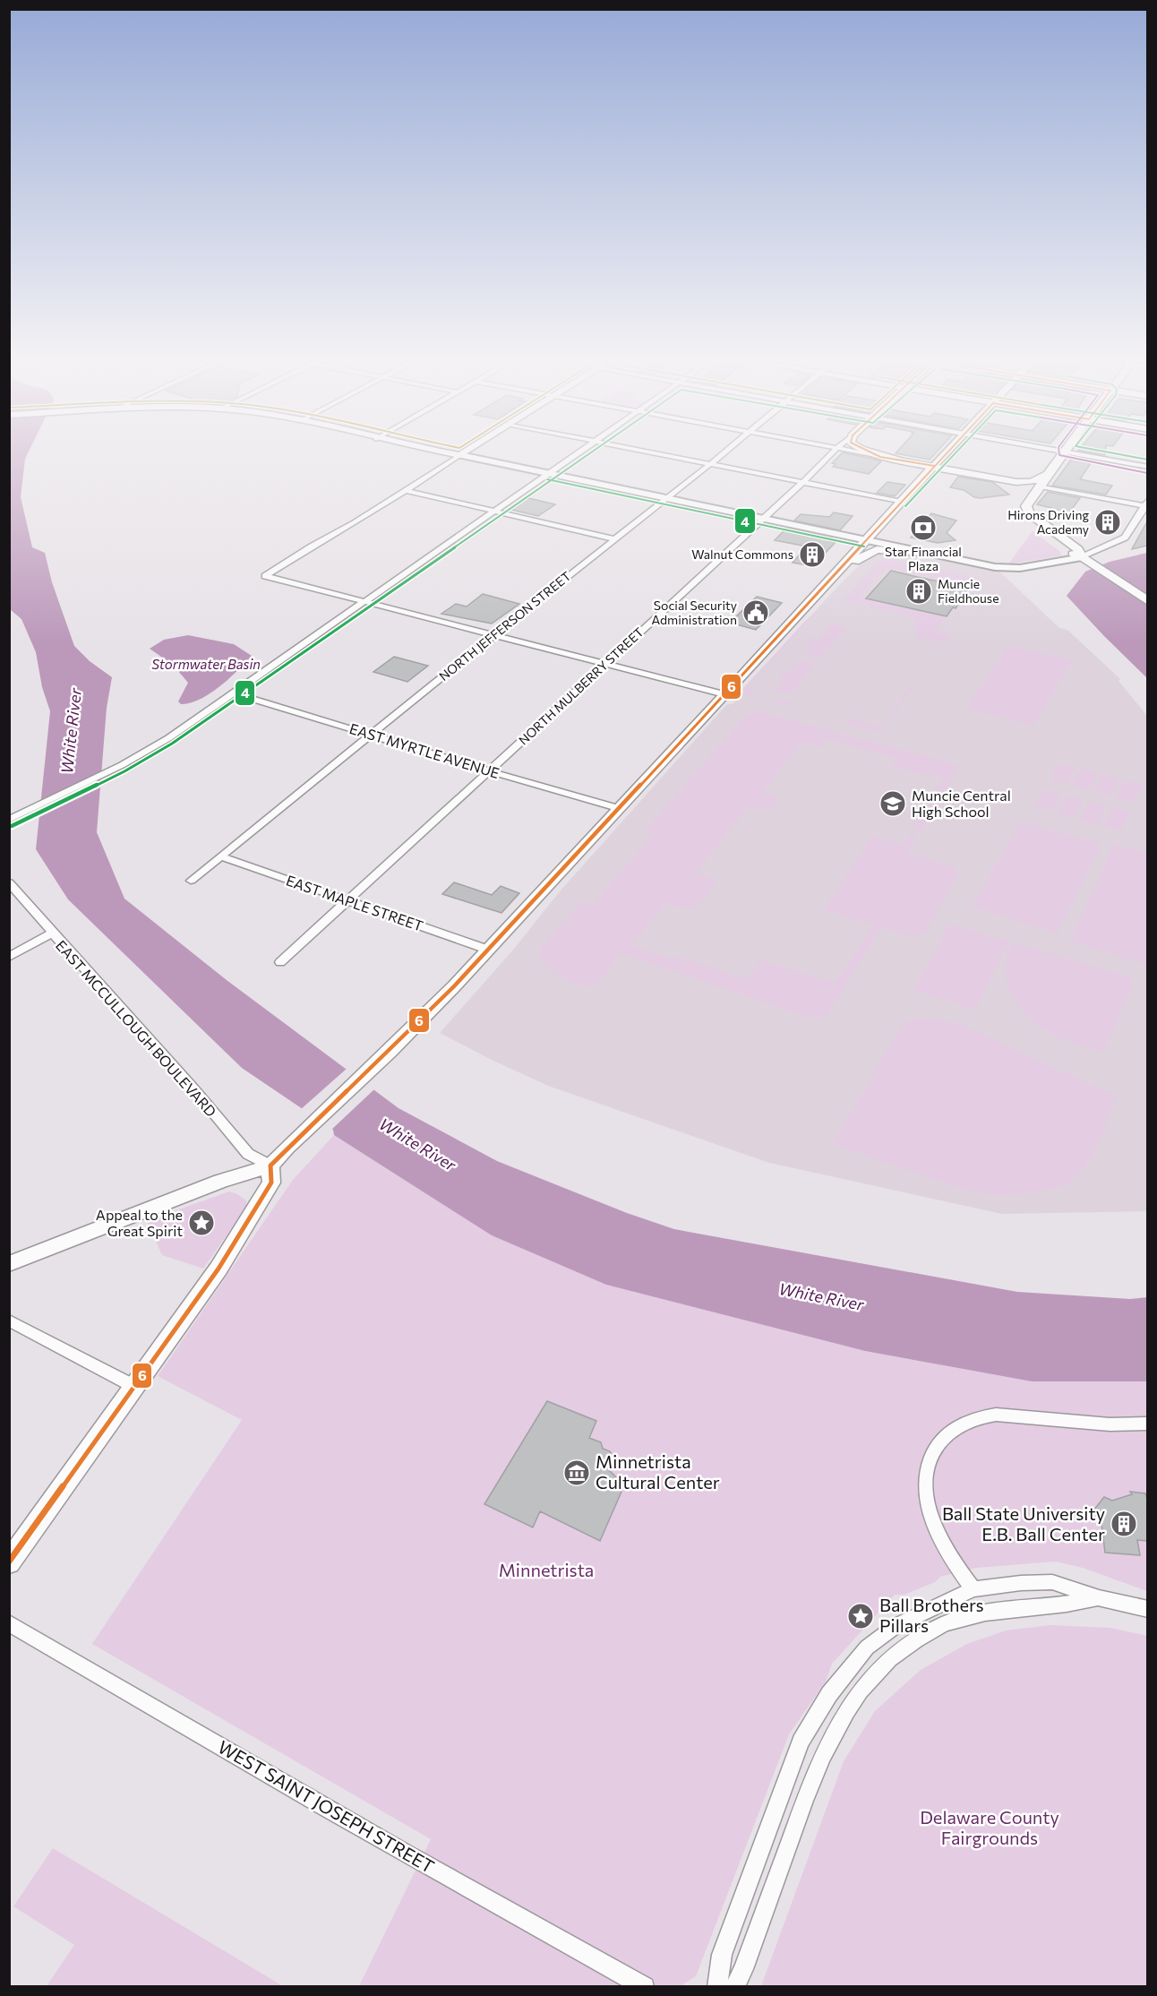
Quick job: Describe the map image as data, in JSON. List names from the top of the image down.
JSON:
{
  "streets": {
    "street": [
      "NORTH JEFFERSON STREET",
      "NORTH MULBERRY STREET",
      "EAST MYRTLE AVENUE",
      "EAST MAPLE STREET",
      "EAST MCCULLOUGH BOULEVARD",
      "WEST SAINT JOSEPH STREET"
    ]
  },
  "crossings": [
    ["NORTH JEFFERSON STREET", "EAST MYRTLE AVENUE"],
    ["NORTH JEFFERSON STREET", "EAST MAPLE STREET"],
    ["NORTH MULBERRY STREET", "EAST MYRTLE AVENUE"],
    ["NORTH MULBERRY STREET", "EAST MAPLE STREET"]
  ],
  "water": ["Stormwater Basin", "White River"],
  "parks": ["Minnetrista", "Delaware County Fairgrounds"],
  "places": {
    "building": [
      "Hirons Driving Academy",
      "Walnut Commons",
      "Muncie Fieldhouse",
      "Ball State University E.B. Ball Center"
    ],
    "bank": ["Star Financial Plaza"],
    "public building": ["Social Security Administration"],
    "school or university": ["Muncie Central High School"],
    "place": ["Appeal to the Great Spirit", "Ball Brothers Pillars"],
    "museum": ["Minnetrista Cultural Center"]
  },
  "lines": ["transit line 6", "transit line 4"]
}
